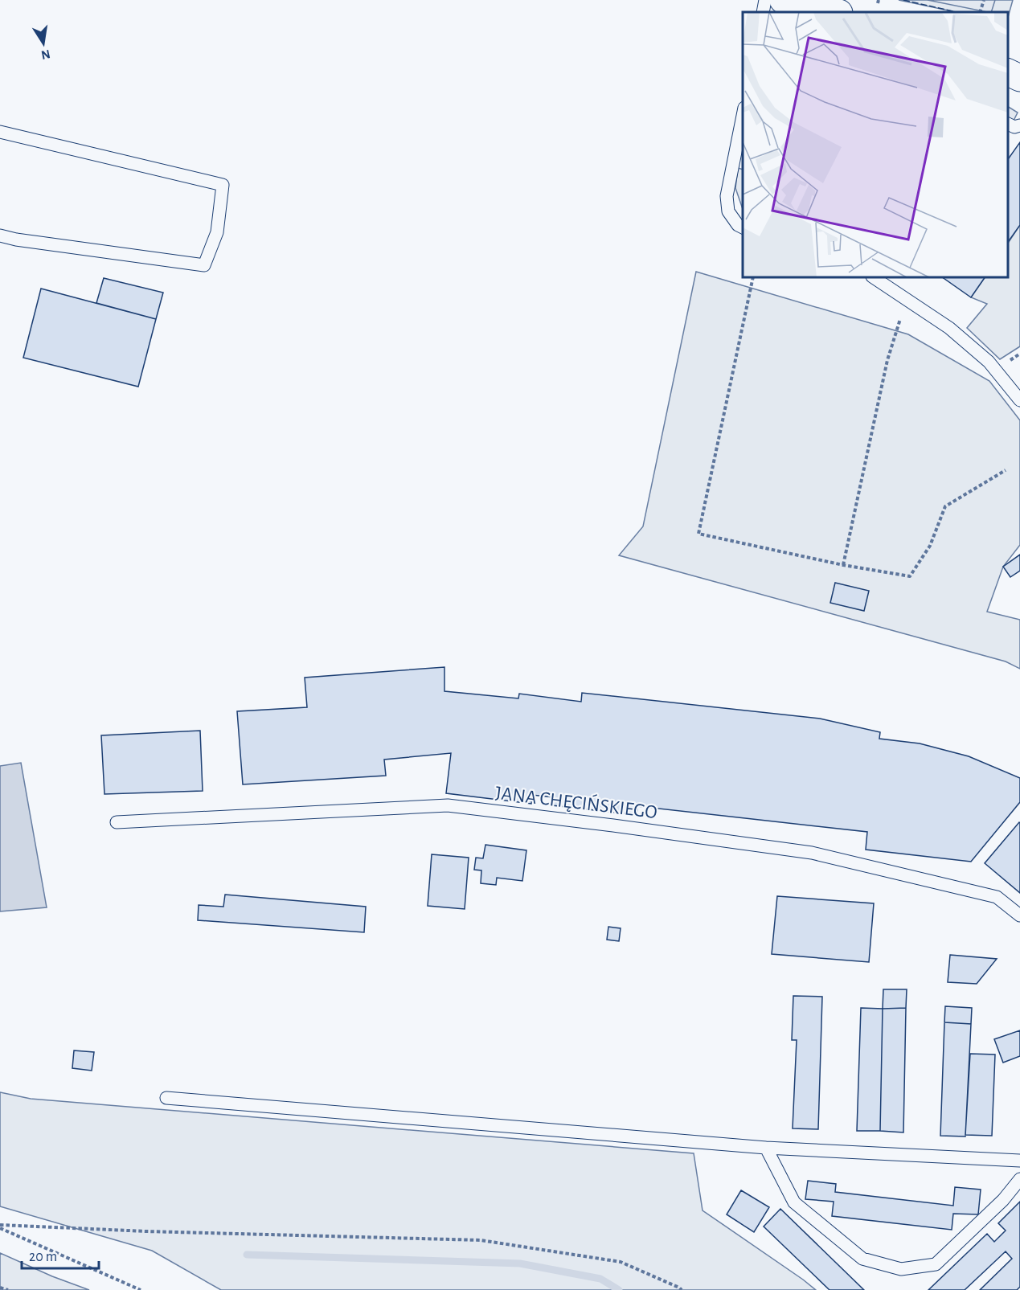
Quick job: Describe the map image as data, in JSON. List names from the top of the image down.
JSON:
{
  "streets": {
    "lane": ["JANA CHĘCIŃSKIEGO"]
  },
  "scale_bar": "20 m",
  "north": "bottom"
}
